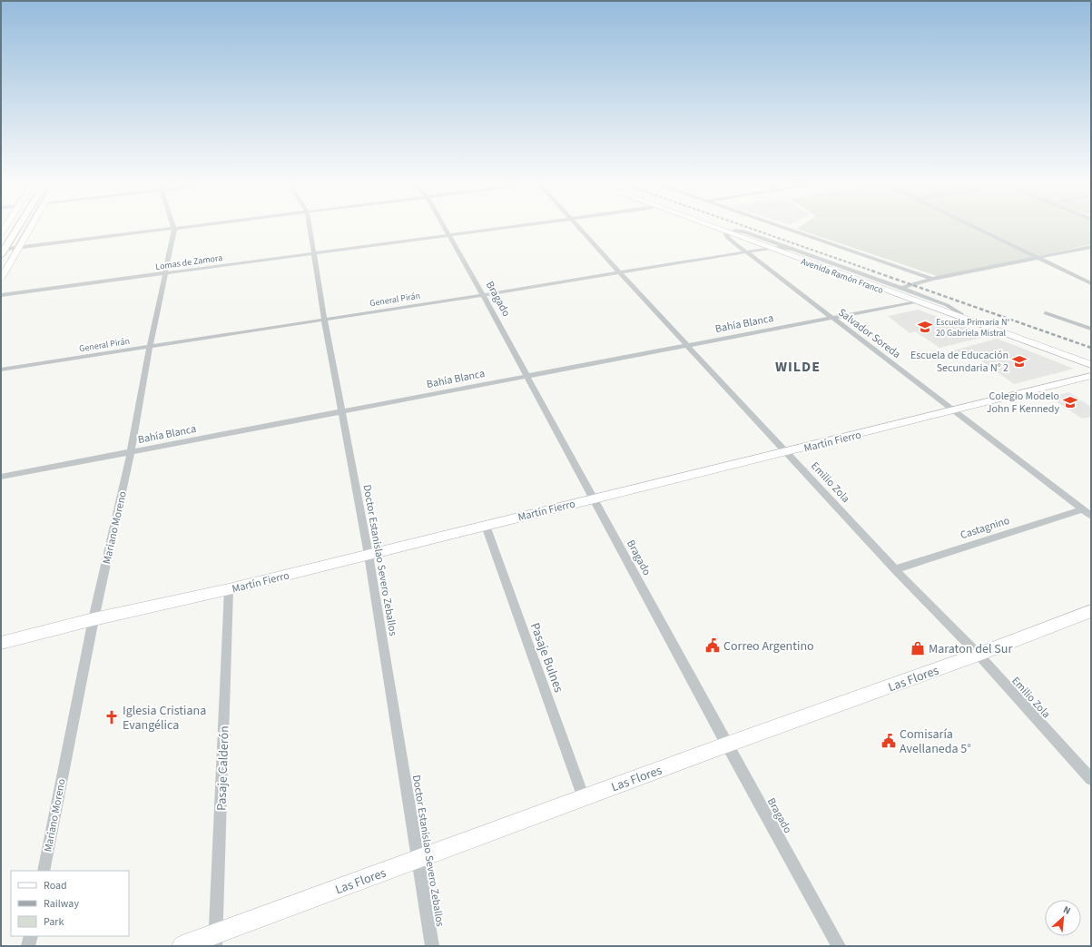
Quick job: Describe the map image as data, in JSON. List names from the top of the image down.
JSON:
{
  "streets": {
    "street": [
      "Lomas de Zamora",
      "Avenida Ramón Franco",
      "General Pirán",
      "Bragado",
      "Bahía Blanca",
      "Salvador Soreda",
      "Martín Fierro",
      "Emilio Zola",
      "Mariano Moreno",
      "Castagnino",
      "Doctor Estanislao Severo Zeballos",
      "Pasaje Bulnes",
      "Las Flores",
      "Pasaje Calderón"
    ]
  },
  "crossings": [
    ["Lomas de Zamora", "Bragado"],
    ["Lomas de Zamora", "Mariano Moreno"],
    ["Lomas de Zamora", "Doctor Estanislao Severo Zeballos"],
    ["Avenida Ramón Franco", "General Pirán"],
    ["Avenida Ramón Franco", "Bahía Blanca"],
    ["Avenida Ramón Franco", "Salvador Soreda"],
    ["General Pirán", "Bragado"],
    ["General Pirán", "Salvador Soreda"],
    ["General Pirán", "Emilio Zola"],
    ["General Pirán", "Mariano Moreno"],
    ["General Pirán", "Doctor Estanislao Severo Zeballos"],
    ["Bragado", "Bahía Blanca"],
    ["Bragado", "Martín Fierro"],
    ["Bragado", "Las Flores"],
    ["Bahía Blanca", "Salvador Soreda"],
    ["Bahía Blanca", "Emilio Zola"],
    ["Bahía Blanca", "Mariano Moreno"],
    ["Bahía Blanca", "Doctor Estanislao Severo Zeballos"],
    ["Salvador Soreda", "Martín Fierro"],
    ["Salvador Soreda", "Castagnino"],
    ["Martín Fierro", "Emilio Zola"],
    ["Martín Fierro", "Mariano Moreno"],
    ["Martín Fierro", "Doctor Estanislao Severo Zeballos"],
    ["Martín Fierro", "Pasaje Bulnes"],
    ["Martín Fierro", "Pasaje Calderón"],
    ["Emilio Zola", "Castagnino"],
    ["Emilio Zola", "Las Flores"],
    ["Doctor Estanislao Severo Zeballos", "Las Flores"],
    ["Pasaje Bulnes", "Las Flores"],
    ["Las Flores", "Pasaje Calderón"]
  ],
  "districts": ["WILDE"],
  "places": {
    "school or university": ["Escuela Primaria N° 20 Gabriela Mistral", "Escuela de Educación Secundaria N° 2", "Colegio Modelo John F Kennedy"],
    "public building": ["Correo Argentino", "Comisaría Avellaneda 5°"],
    "shop": ["Maraton del Sur"],
    "church": ["Iglesia Cristiana Evangélica"]
  },
  "legend": ["Road", "Railway", "Park"],
  "north": "top right"
}
